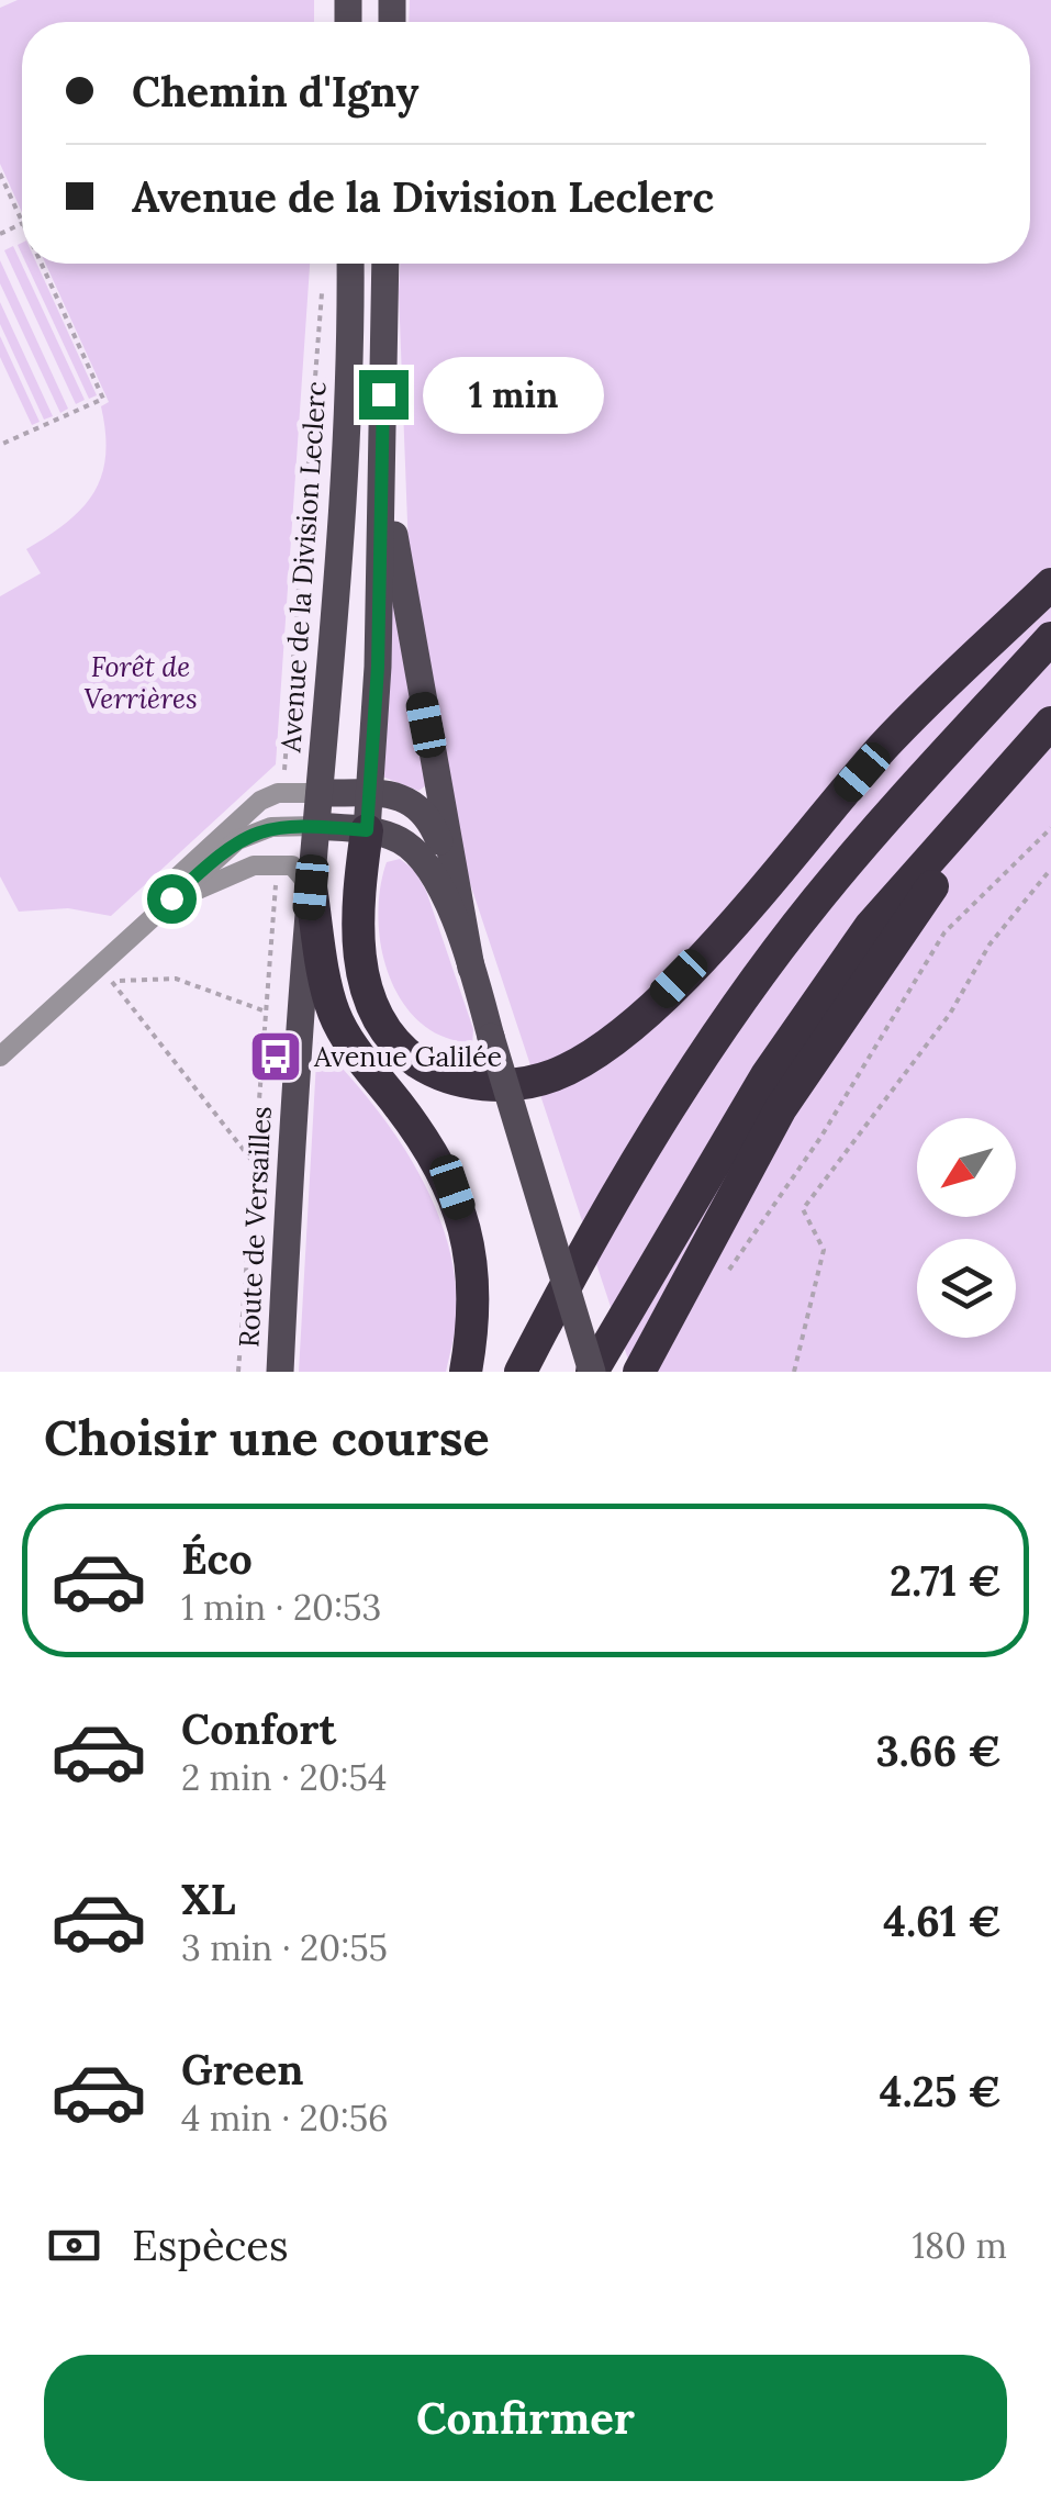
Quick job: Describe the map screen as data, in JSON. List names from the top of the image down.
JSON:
{
  "streets": {
    "main road": ["Avenue de la Division Leclerc", "Route de Versailles"]
  },
  "crossings": [
    ["Avenue de la Division Leclerc", "Route de Versailles"]
  ],
  "parks": ["Forêt de Verrières"],
  "places": {
    "bus stop": ["Avenue Galilée"]
  },
  "north": "bottom left",
  "page": {
    "banner": ["Chemin d'Igny", "Avenue de la Division Leclerc"],
    "bubble": "1 min",
    "heading": "Choisir une course",
    "list": [
      {
        "name": "Éco",
        "note": "1 min · 20:53",
        "value": "2.71 €"
      },
      {
        "name": "Confort",
        "note": "2 min · 20:54",
        "value": "3.66 €"
      },
      {
        "name": "XL",
        "note": "3 min · 20:55",
        "value": "4.61 €"
      },
      {
        "name": "Green",
        "note": "4 min · 20:56",
        "value": "4.25 €"
      }
    ],
    "pay": ["Espèces", "180 m"],
    "buttons": "Confirmer"
  }
}
